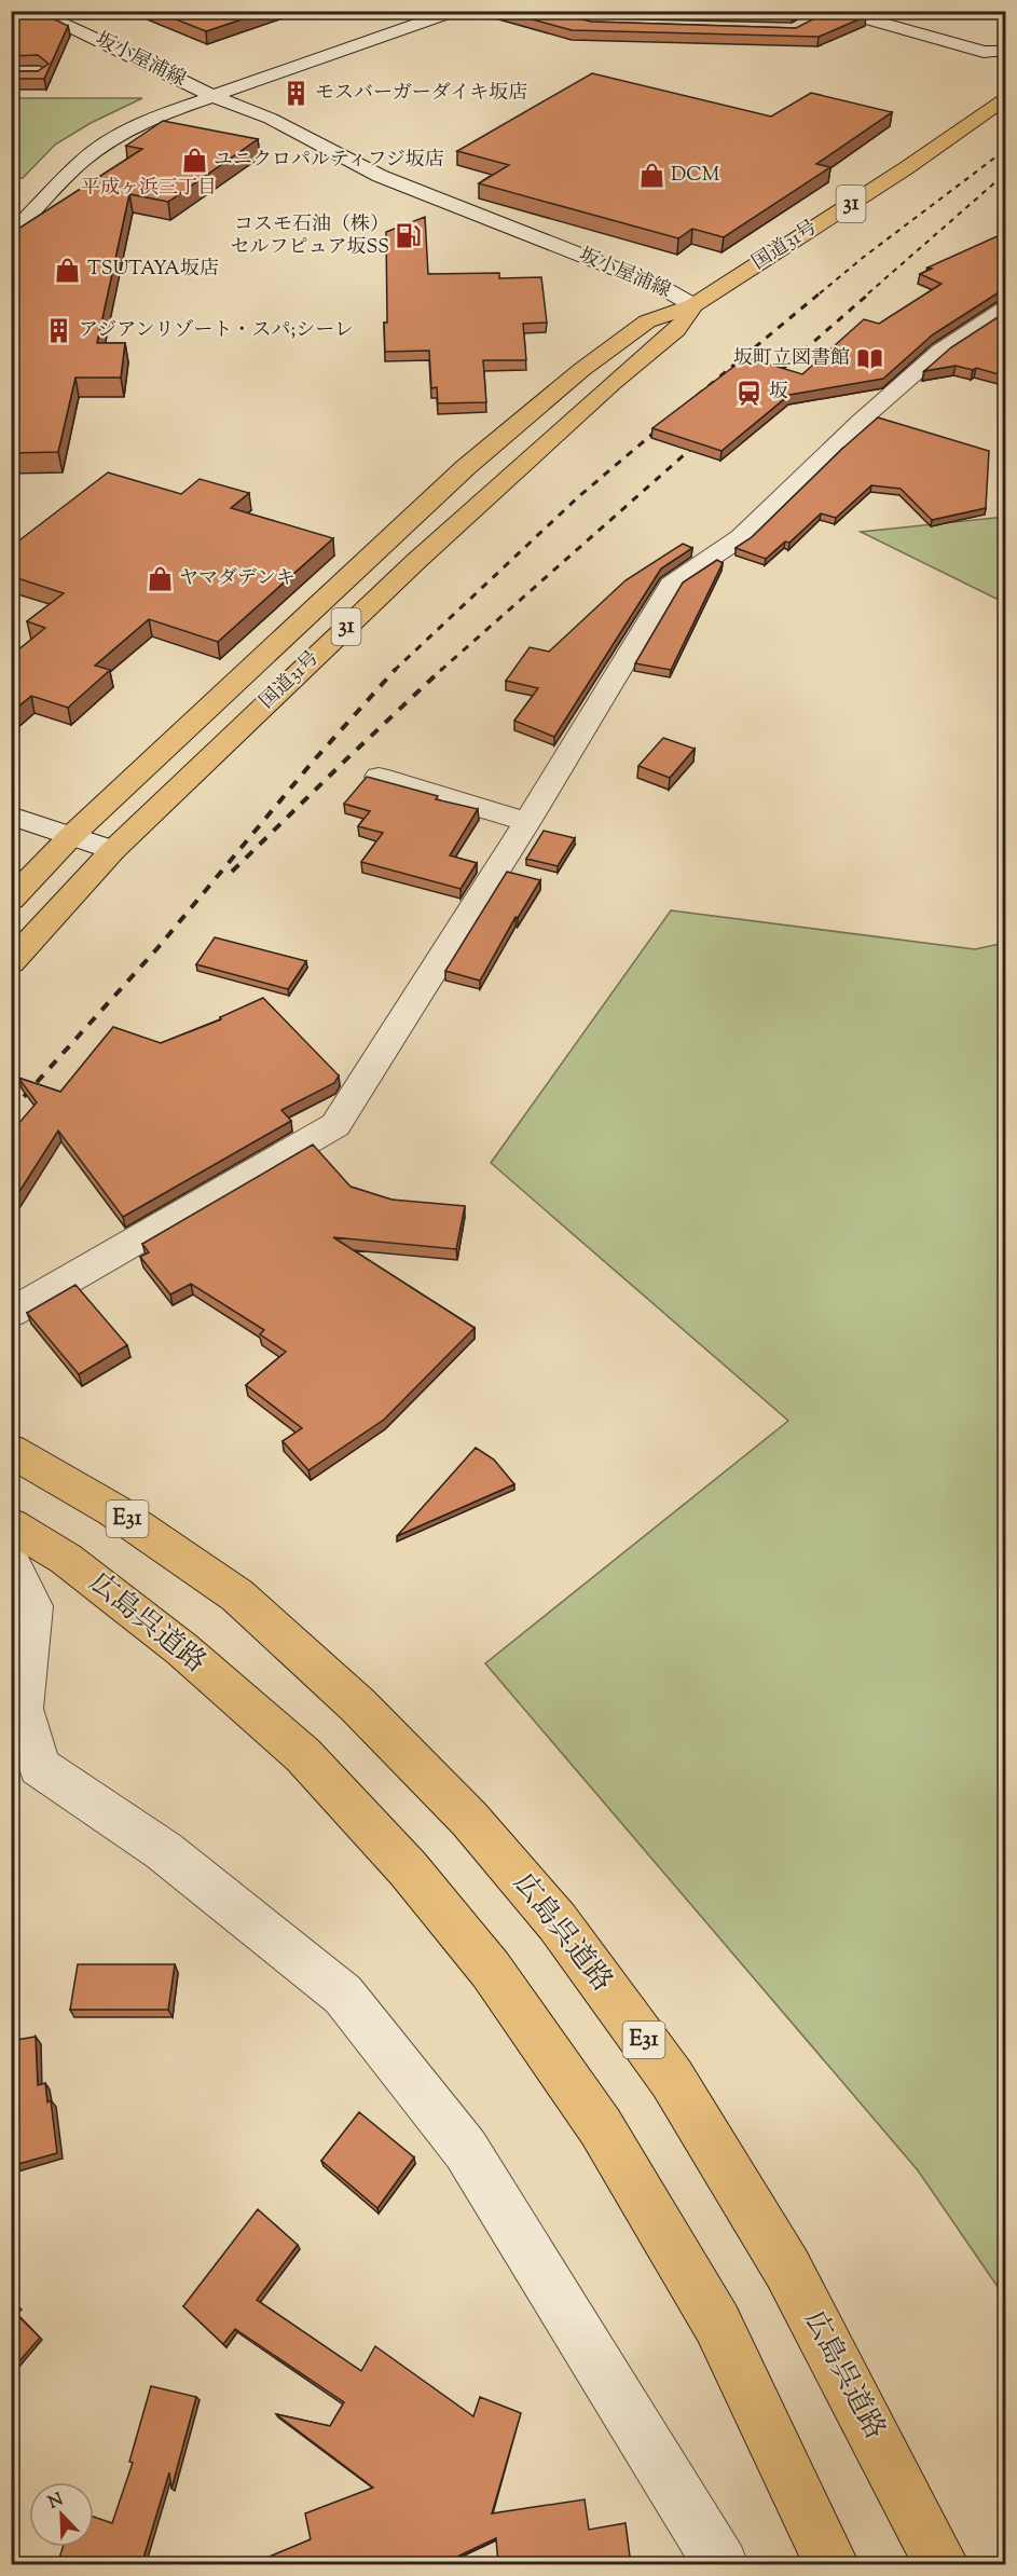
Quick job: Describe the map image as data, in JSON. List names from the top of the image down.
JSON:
{
  "streets": {
    "highway": [
      "31",
      "国道31号",
      "E31",
      "広島呉道路"
    ],
    "street": ["坂小屋浦線"]
  },
  "crossings": [
    ["坂小屋浦線", "国道31号"]
  ],
  "districts": ["平成ヶ浜三丁目"],
  "places": {
    "building": ["モスバーガーダイキ坂店", "アジアンリゾート・スパ;シーレ"],
    "shop": [
      "ユニクロパルティフジ坂店",
      "DCM",
      "TSUTAYA坂店",
      "ヤマダデンキ"
    ],
    "fuel station": ["コスモ石油（株） セルフピュア坂SS"],
    "library": ["坂町立図書館"],
    "station": ["坂"]
  },
  "north": "top left"
}
